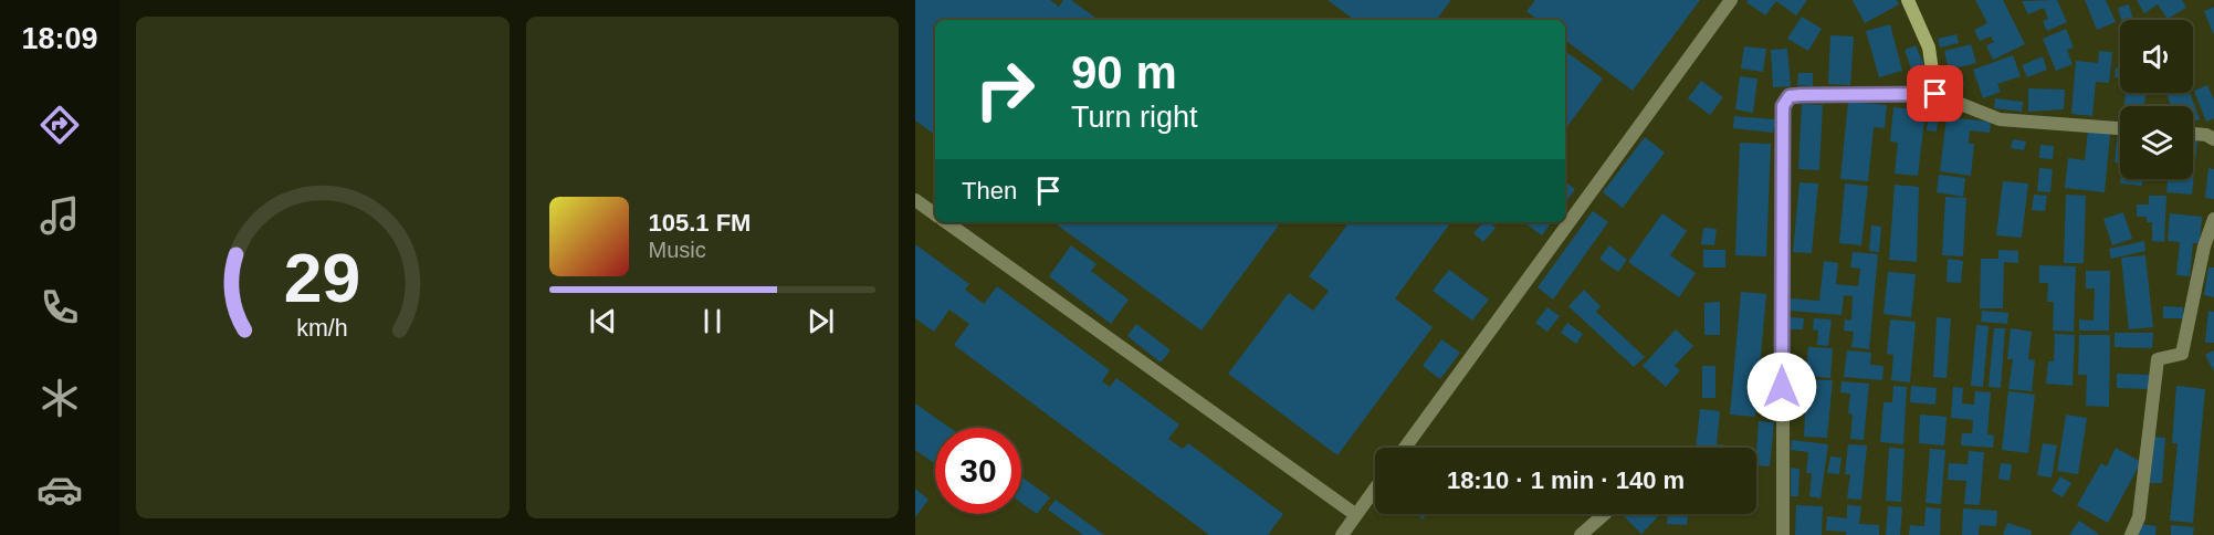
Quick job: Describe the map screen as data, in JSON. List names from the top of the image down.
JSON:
{
  "page": {
    "tabs": "18:09",
    "turn": ["90 m", "Turn right"],
    "then": "Then",
    "song": ["105.1 FM", "Music"],
    "limit": "30",
    "trip": "18:10 · 1 min · 140 m",
    "gauge": ["29", "km/h"]
  }
}
